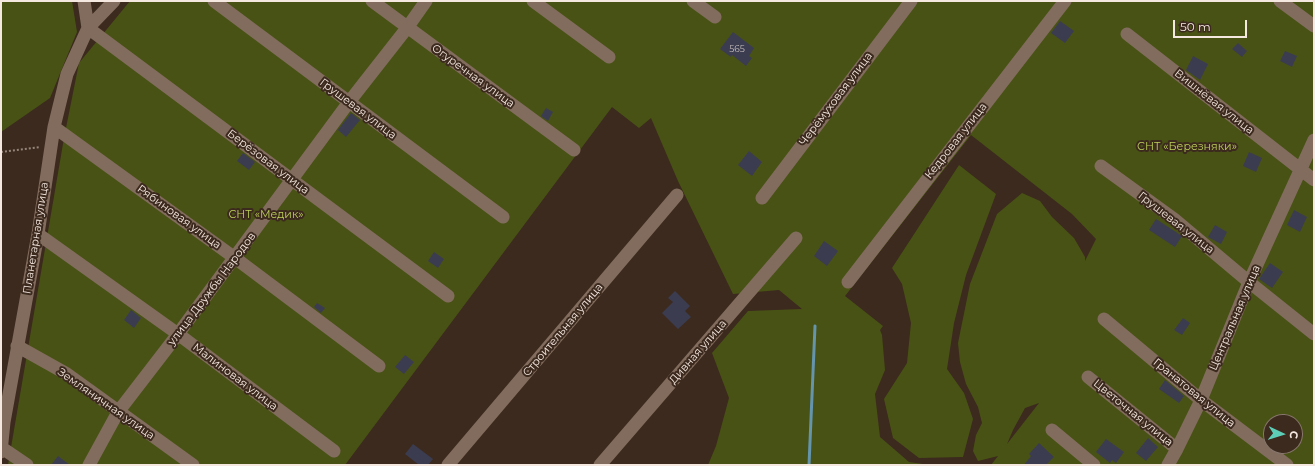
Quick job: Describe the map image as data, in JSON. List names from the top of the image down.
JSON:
{
  "streets": {
    "street": [
      "Огуречная улица",
      "Черёмуховая улица",
      "Вишнёвая улица",
      "Грушевая улица",
      "Кедровая улица",
      "Берёзовая улица",
      "Рябиновая улица",
      "Планетарная улица",
      "улица Дружбы Народов",
      "Центральная улица",
      "Строительная улица",
      "Дивная улица",
      "Малиновая улица",
      "Гранатовая улица",
      "Земляничная улица",
      "Цветочная улица"
    ]
  },
  "crossings": [
    ["Огуречная улица", "улица Дружбы Народов"],
    ["Вишнёвая улица", "Центральная улица"],
    ["Грушевая улица", "улица Дружбы Народов"],
    ["Грушевая улица", "Центральная улица"],
    ["Берёзовая улица", "Планетарная улица"],
    ["Берёзовая улица", "улица Дружбы Народов"],
    ["Рябиновая улица", "Планетарная улица"],
    ["Рябиновая улица", "улица Дружбы Народов"],
    ["Планетарная улица", "Малиновая улица"],
    ["Планетарная улица", "Земляничная улица"],
    ["улица Дружбы Народов", "Малиновая улица"],
    ["улица Дружбы Народов", "Земляничная улица"],
    ["Центральная улица", "Гранатовая улица"],
    ["Центральная улица", "Цветочная улица"]
  ],
  "parks": ["СНТ «Березняки»", "СНТ «Медик»"],
  "house_numbers": ["565"],
  "scale_bar": "50 m",
  "north": "right"
}
